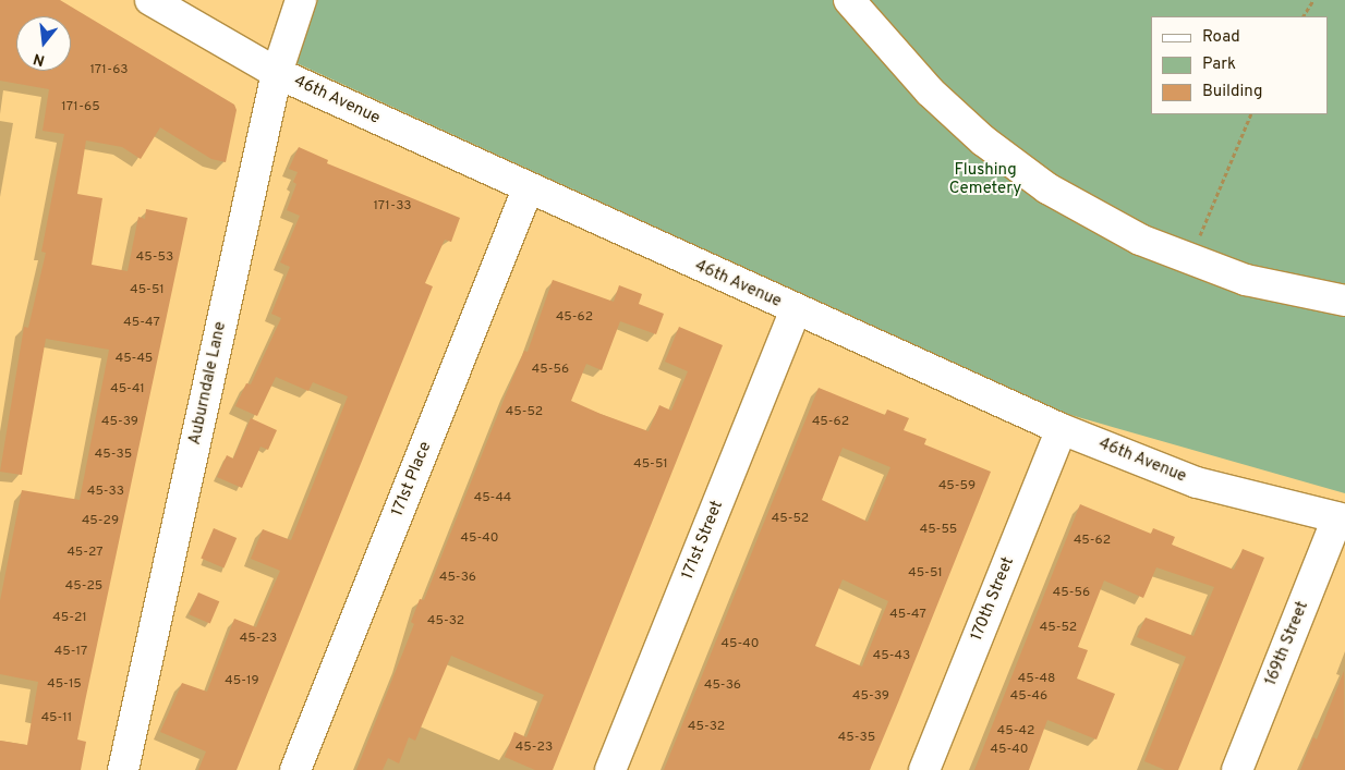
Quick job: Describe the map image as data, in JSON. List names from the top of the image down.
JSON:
{
  "streets": {
    "street": [
      "46th Avenue",
      "Auburndale Lane",
      "171st Place",
      "171st Street",
      "170th Street",
      "169th Street"
    ]
  },
  "crossings": [
    ["46th Avenue", "Auburndale Lane"],
    ["46th Avenue", "171st Place"],
    ["46th Avenue", "171st Street"],
    ["46th Avenue", "170th Street"],
    ["46th Avenue", "169th Street"]
  ],
  "parks": ["Flushing Cemetery"],
  "house_numbers": [
    "171-63",
    "171-65",
    "171-33",
    "45-53",
    "45-51",
    "45-62",
    "45-47",
    "45-45",
    "45-56",
    "45-41",
    "45-52",
    "45-39",
    "45-62",
    "45-35",
    "45-51",
    "45-59",
    "45-33",
    "45-44",
    "45-52",
    "45-29",
    "45-55",
    "45-40",
    "45-62",
    "45-27",
    "45-51",
    "45-36",
    "45-25",
    "45-56",
    "45-47",
    "45-21",
    "45-32",
    "45-52",
    "45-23",
    "45-40",
    "45-17",
    "45-43",
    "45-48",
    "45-19",
    "45-15",
    "45-36",
    "45-39",
    "45-46",
    "45-11",
    "45-32",
    "45-42",
    "45-35",
    "45-23",
    "45-40"
  ],
  "legend": ["Road", "Park", "Building"],
  "north": "bottom"
}
